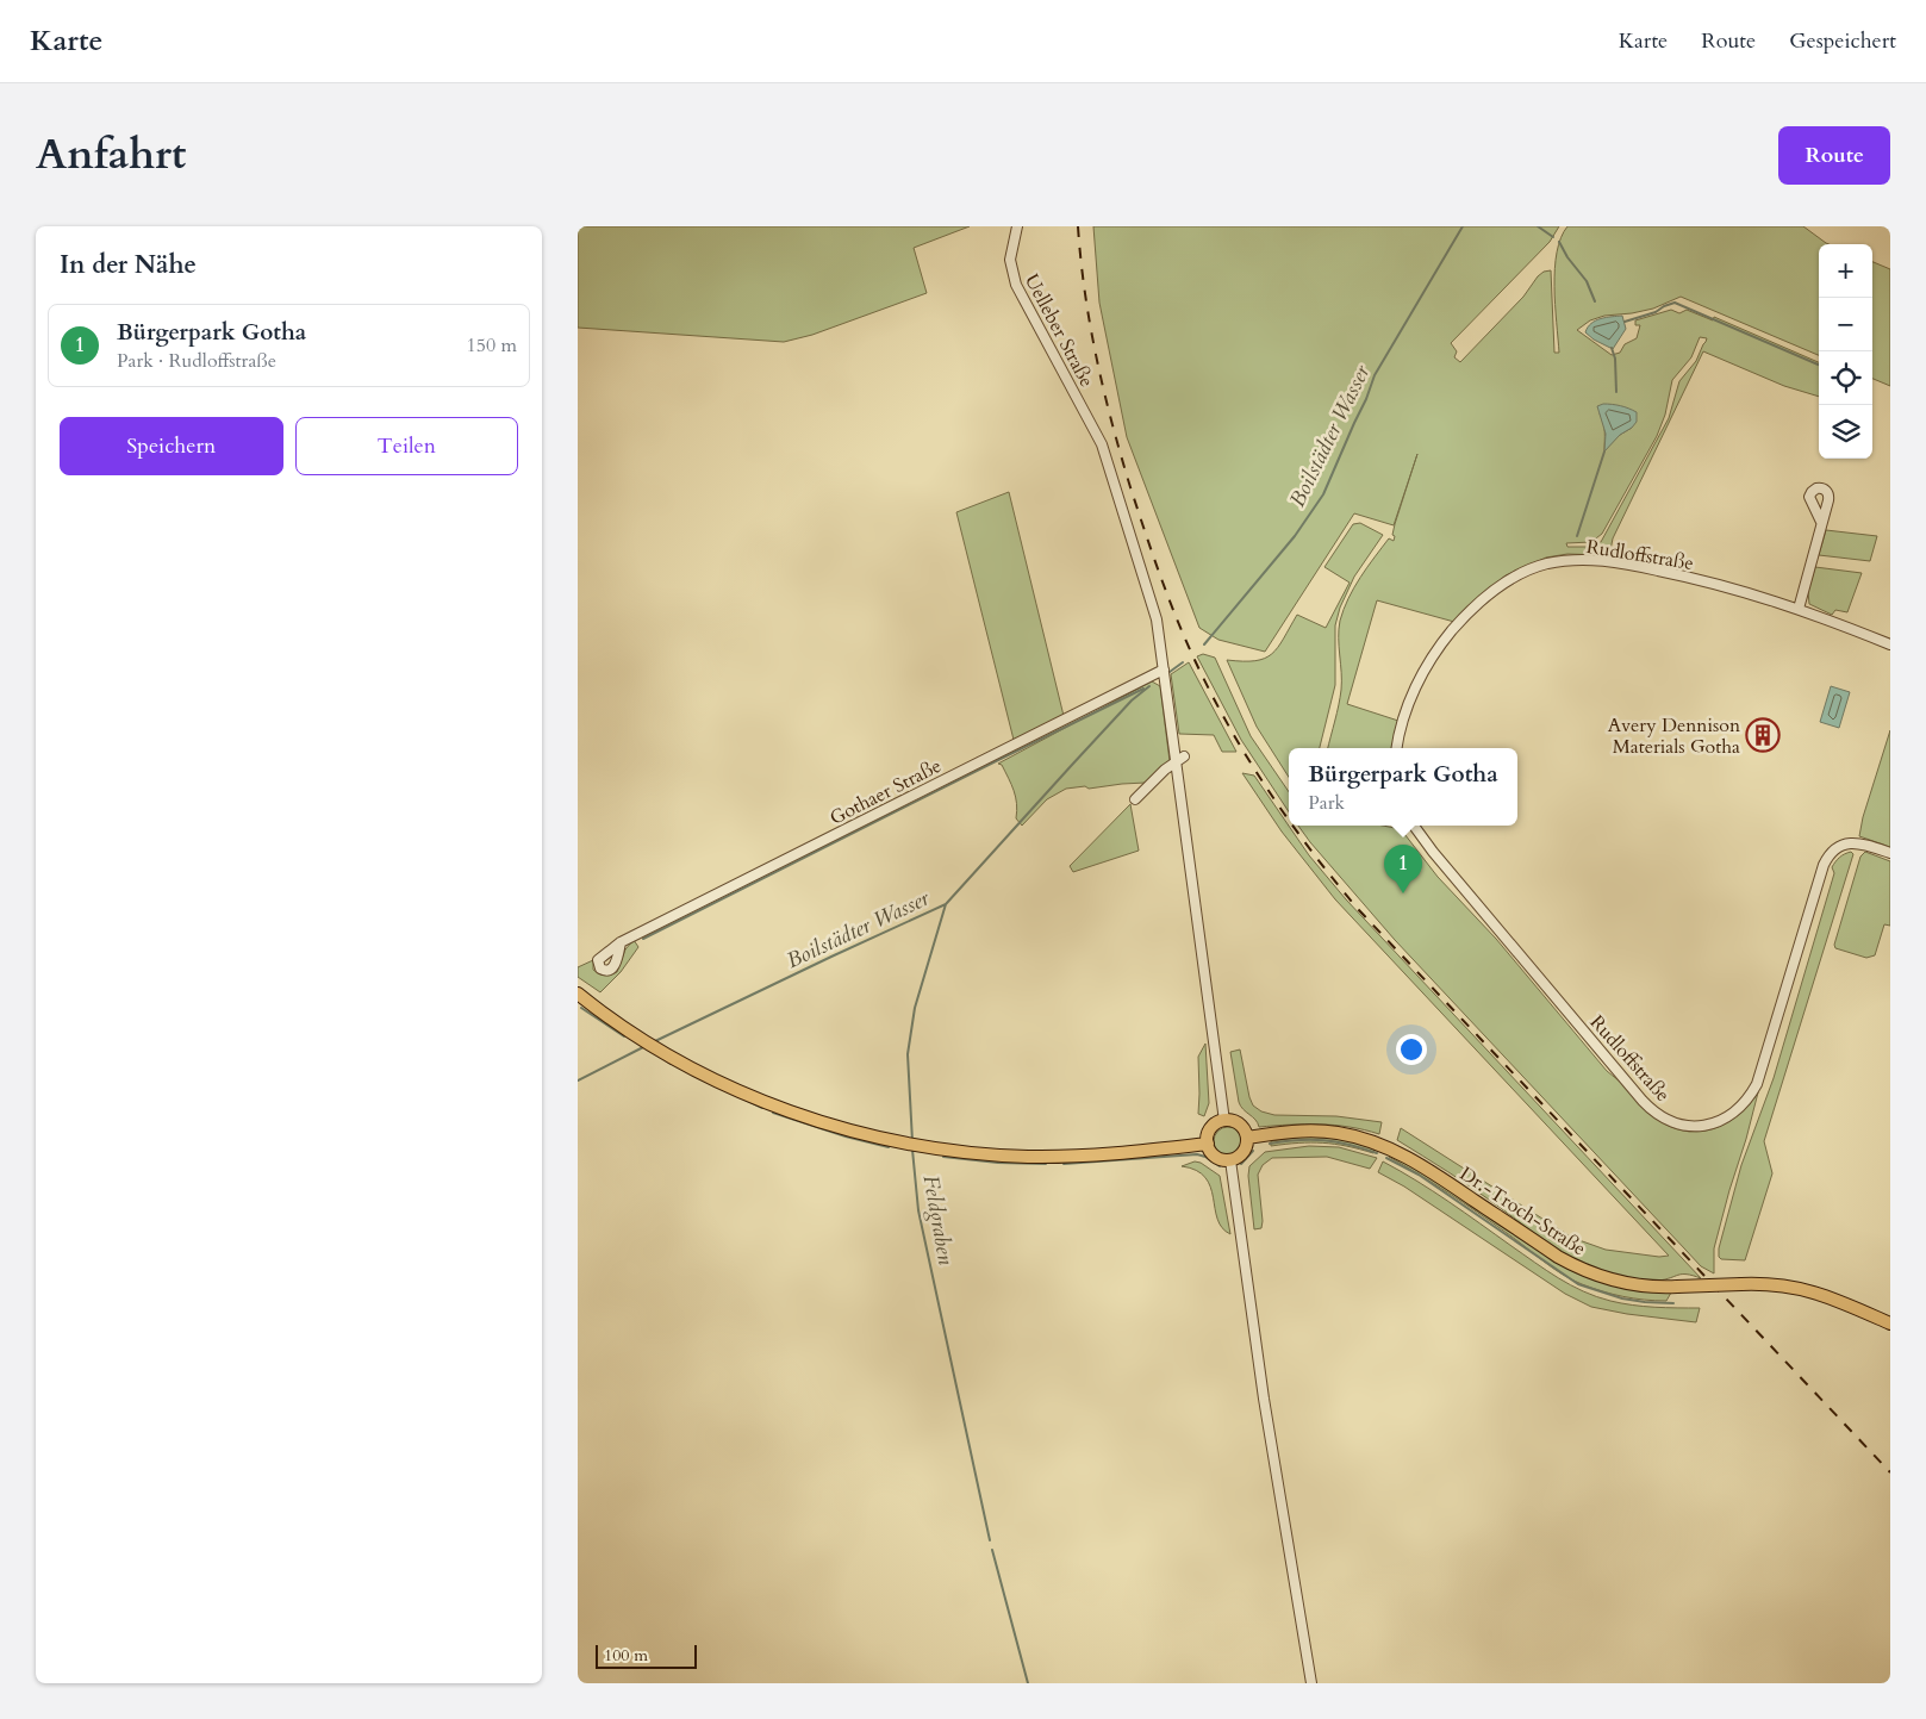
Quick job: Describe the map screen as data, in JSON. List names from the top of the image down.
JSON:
{
  "streets": {
    "main road": ["Dr.-Troch-Straße"],
    "street": ["Uelleber Straße", "Rudloffstraße", "Gothaer Straße"]
  },
  "crossings": [
    ["Uelleber Straße", "Gothaer Straße"],
    ["Uelleber Straße", "Dr.-Troch-Straße"]
  ],
  "water": ["Boilstädter Wasser", "Feldgraben"],
  "places": {
    "building": ["Avery Dennison Materials Gotha"]
  },
  "scale_bar": "100 m",
  "page": {
    "header": "Karte",
    "nav": ["Karte", "Route", "Gespeichert"],
    "title": "Anfahrt",
    "buttons": [
      "Route",
      ["Speichern", "Teilen"]
    ],
    "heading": "In der Nähe",
    "map_buttons": ["+", "−"],
    "list": [
      {
        "mark": "1",
        "name": "Bürgerpark Gotha",
        "note": "Park · Rudloffstraße",
        "value": "150 m"
      }
    ],
    "popup": ["Bürgerpark Gotha", "Park"],
    "pins": "1",
    "scale": "100 m"
  }
}
